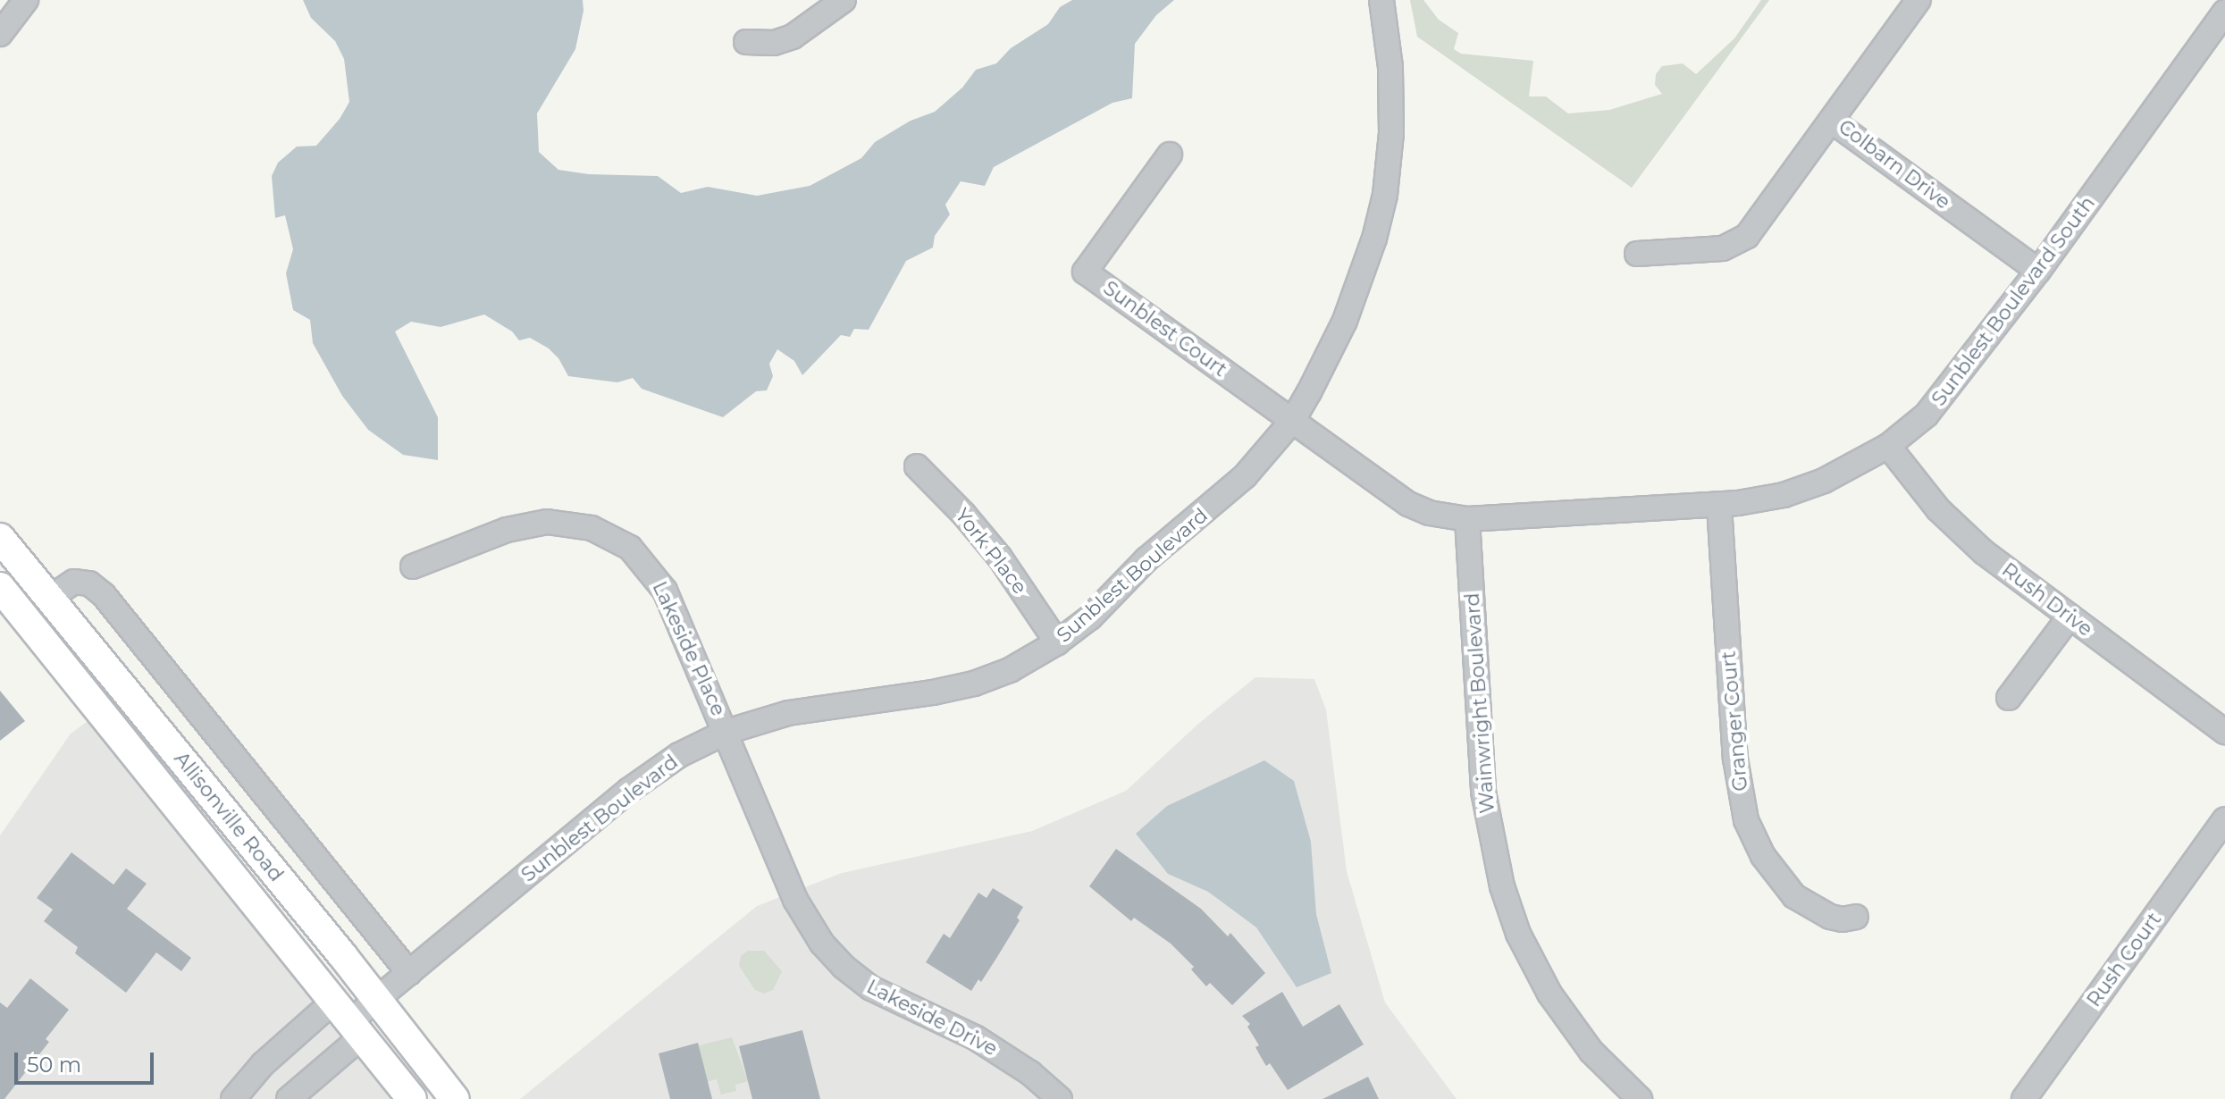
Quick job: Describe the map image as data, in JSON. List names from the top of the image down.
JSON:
{
  "streets": {
    "main road": ["Allisonville Road"],
    "street": [
      "Colbarn Drive",
      "Sunblest Boulevard South",
      "Sunblest Court",
      "York Place",
      "Sunblest Boulevard",
      "Rush Drive",
      "Lakeside Place",
      "Wainwright Boulevard",
      "Granger Court",
      "Rush Court",
      "Lakeside Drive"
    ]
  },
  "crossings": [
    ["Colbarn Drive", "Sunblest Boulevard South"],
    ["Sunblest Boulevard South", "Sunblest Court"],
    ["Sunblest Boulevard South", "Sunblest Boulevard"],
    ["Sunblest Boulevard South", "Rush Drive"],
    ["Sunblest Boulevard South", "Wainwright Boulevard"],
    ["Sunblest Boulevard South", "Granger Court"],
    ["Sunblest Court", "Sunblest Boulevard"],
    ["York Place", "Sunblest Boulevard"],
    ["Sunblest Boulevard", "Lakeside Place"],
    ["Sunblest Boulevard", "Allisonville Road"],
    ["Sunblest Boulevard", "Lakeside Drive"],
    ["Lakeside Place", "Lakeside Drive"]
  ],
  "scale_bar": "50 m"
}
